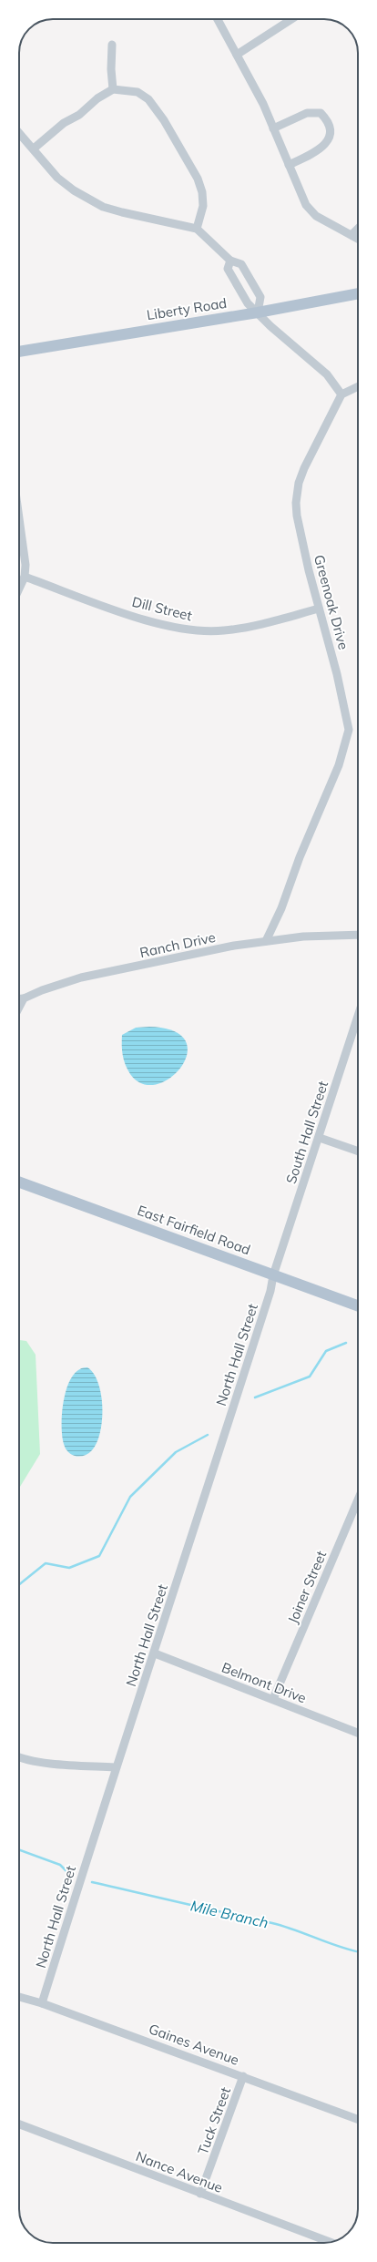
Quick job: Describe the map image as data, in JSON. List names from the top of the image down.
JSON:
{
  "streets": {
    "main road": ["Liberty Road", "East Fairfield Road"],
    "street": [
      "Greenoak Drive",
      "Dill Street",
      "Ranch Drive",
      "South Hall Street",
      "North Hall Street",
      "Joiner Street",
      "Belmont Drive",
      "Gaines Avenue",
      "Tuck Street",
      "Nance Avenue"
    ]
  },
  "crossings": [
    ["Greenoak Drive", "Dill Street"],
    ["Greenoak Drive", "Ranch Drive"],
    ["South Hall Street", "East Fairfield Road"],
    ["South Hall Street", "North Hall Street"],
    ["East Fairfield Road", "North Hall Street"],
    ["North Hall Street", "Belmont Drive"],
    ["North Hall Street", "Gaines Avenue"],
    ["Joiner Street", "Belmont Drive"],
    ["Gaines Avenue", "Tuck Street"],
    ["Tuck Street", "Nance Avenue"]
  ],
  "water": ["Mile Branch"]
}
